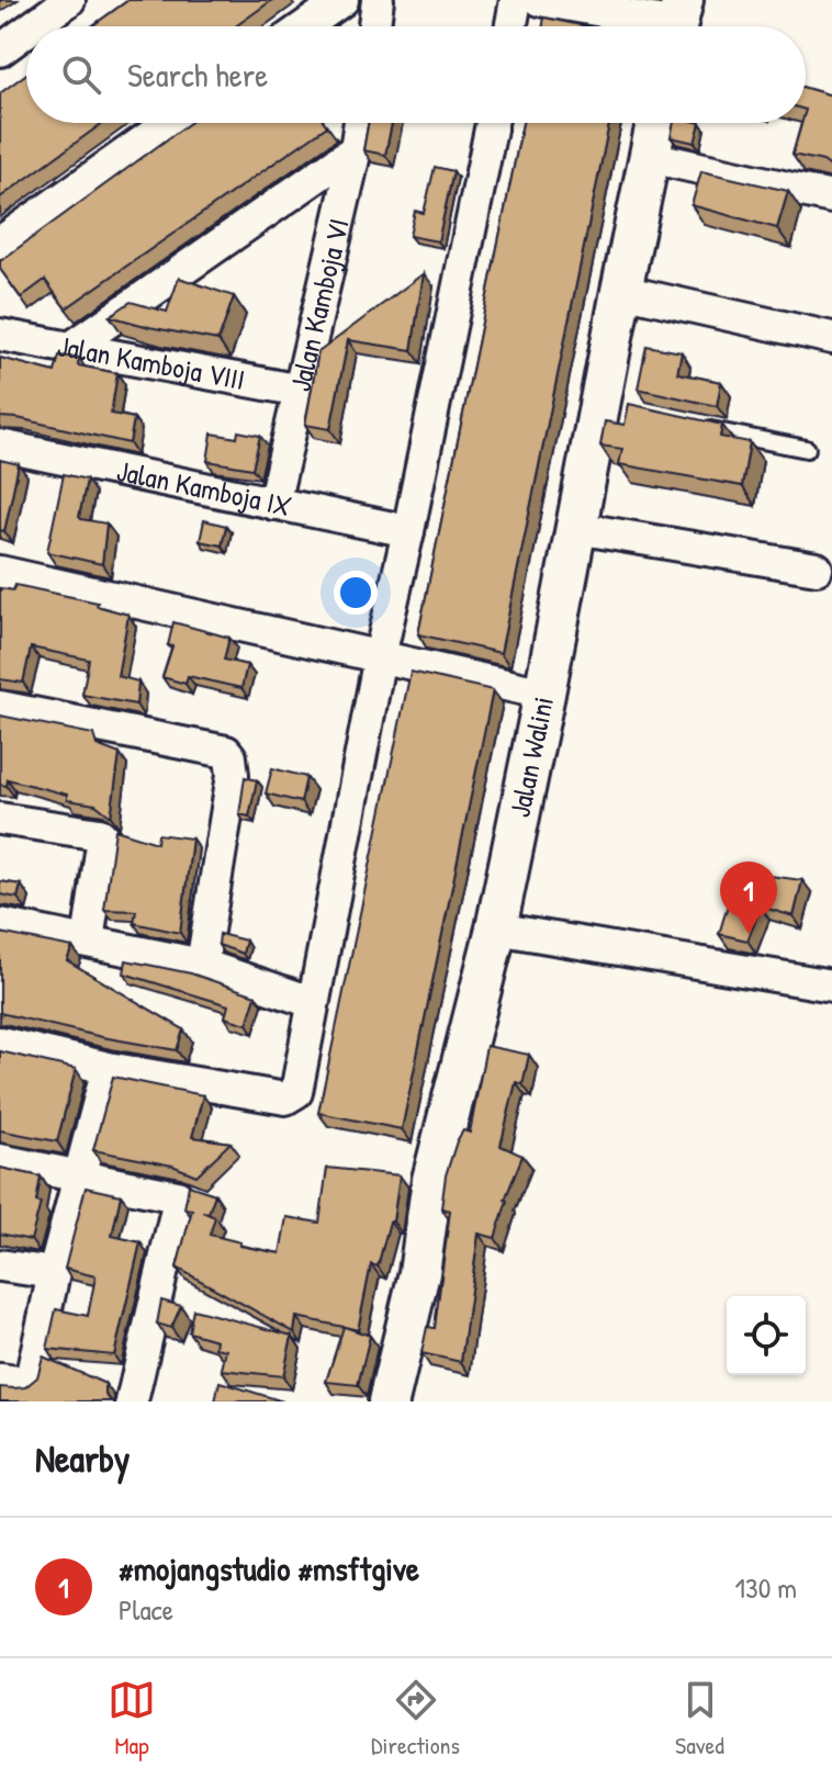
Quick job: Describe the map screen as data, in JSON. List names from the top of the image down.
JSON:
{
  "streets": {
    "street": [
      "Jalan Kamboja VI",
      "Jalan Kamboja VIII",
      "Jalan Kamboja IX",
      "Jalan Walini"
    ]
  },
  "crossings": [
    ["Jalan Kamboja VI", "Jalan Kamboja VIII"],
    ["Jalan Kamboja VI", "Jalan Kamboja IX"]
  ],
  "page": {
    "search": "Search here",
    "pins": "1",
    "heading": "Nearby",
    "list": [
      {
        "mark": "1",
        "name": "#mojangstudio #msftgive",
        "note": "Place",
        "value": "130 m"
      }
    ],
    "nav": ["Map", "Directions", "Saved"]
  }
}
